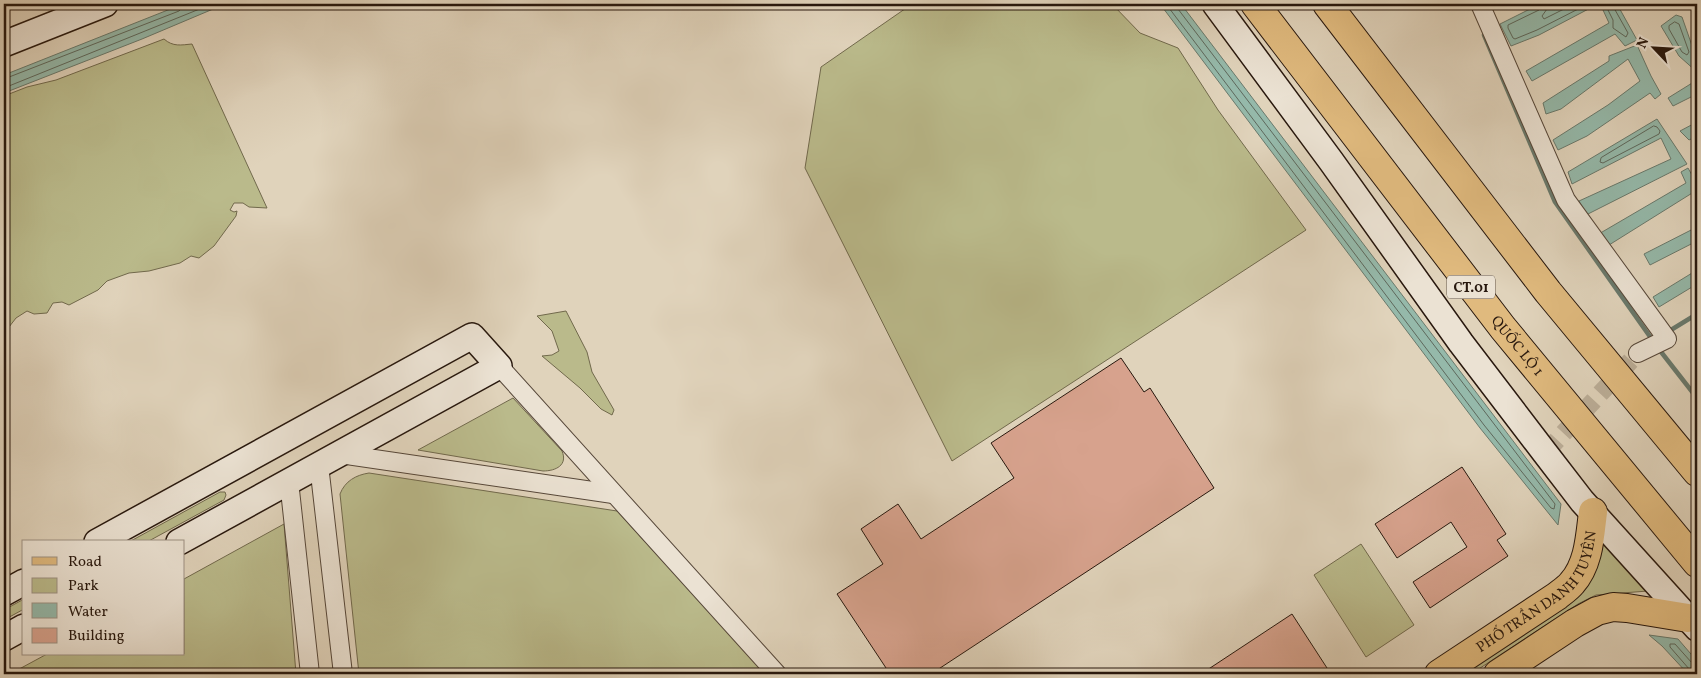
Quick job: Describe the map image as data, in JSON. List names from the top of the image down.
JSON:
{
  "streets": {
    "main road": ["CT.01", "QUỐC LỘ 1", "PHỐ TRẦN DANH TUYÊN"]
  },
  "legend": [
    "Road",
    "Park",
    "Water",
    "Building"
  ],
  "north": "top left"
}
